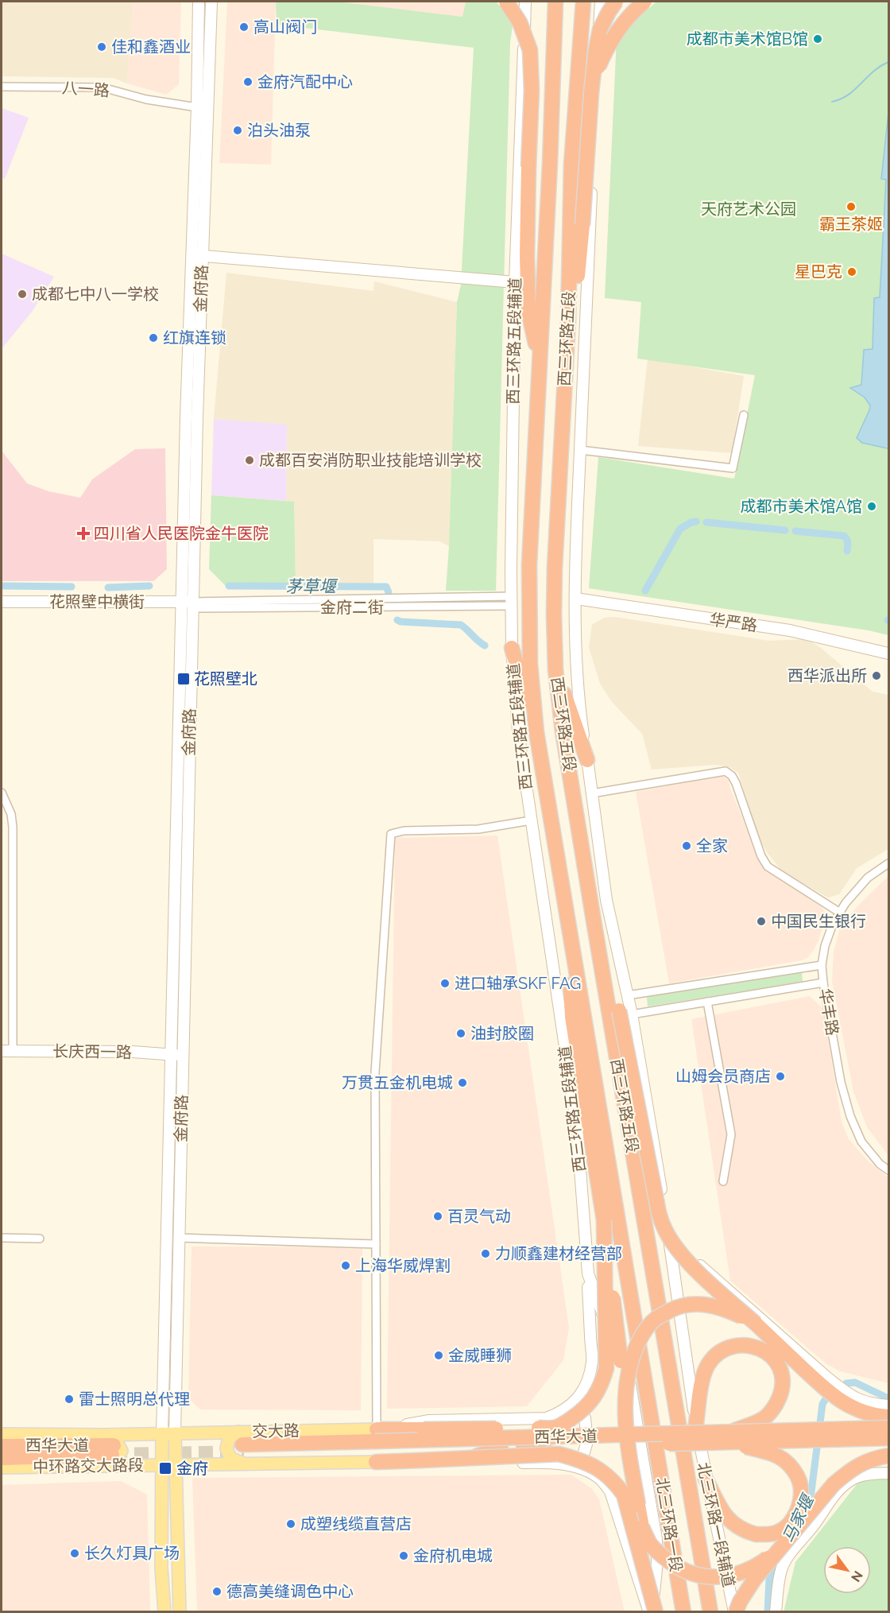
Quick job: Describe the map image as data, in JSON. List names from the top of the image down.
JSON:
{
  "streets": {
    "highway": ["西三环路五段", "西华大道", "北三环路一段"],
    "main road": [
      "金府路",
      "西三环路五段辅道",
      "花照壁中横街",
      "华严路",
      "长庆西一路",
      "交大路",
      "中环路交大路段",
      "北三环路一段辅道"
    ],
    "street": ["八一路", "金府二街", "华丰路"]
  },
  "crossings": [
    ["八一路", "金府路"],
    ["金府路", "花照壁中横街"],
    ["金府路", "金府二街"],
    ["金府路", "长庆西一路"],
    ["金府路", "交大路"],
    ["金府路", "中环路交大路段"],
    ["西三环路五段", "北三环路一段"],
    ["西三环路五段辅道", "金府二街"],
    ["花照壁中横街", "金府二街"],
    ["交大路", "西华大道"],
    ["交大路", "中环路交大路段"],
    ["西华大道", "中环路交大路段"]
  ],
  "water": ["茅草堰", "马家堰"],
  "parks": ["天府艺术公园"],
  "places": {
    "other": [
      "高山阀门",
      "成都市美术馆B馆",
      "佳和鑫酒业",
      "金府汽配中心",
      "泊头油泵",
      "霸王茶姬",
      "星巴克",
      "成都七中八一学校",
      "红旗连锁",
      "成都百安消防职业技能培训学校",
      "成都市美术馆A馆",
      "西华派出所",
      "全家",
      "中国民生银行",
      "进口轴承SKF FAG",
      "油封胶圈",
      "山姆会员商店",
      "万贯五金机电城",
      "百灵气动",
      "力顺鑫建材经营部",
      "上海华威焊割",
      "金威睡狮",
      "雷士照明总代理",
      "成塑线缆直营店",
      "长久灯具广场",
      "金府机电城",
      "德高美缝调色中心"
    ],
    "health": ["四川省人民医院金牛医院"],
    "transit": ["花照壁北", "金府"]
  },
  "north": "bottom right"
}
